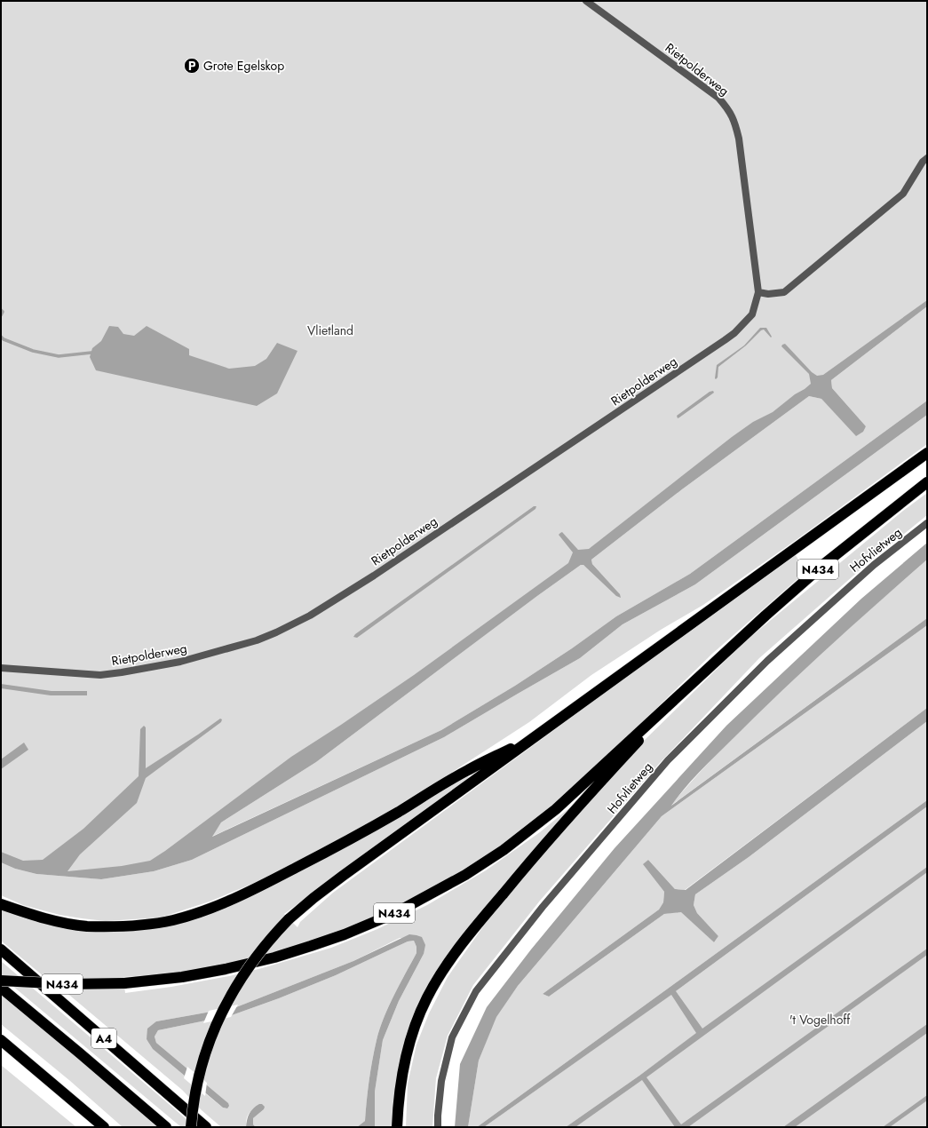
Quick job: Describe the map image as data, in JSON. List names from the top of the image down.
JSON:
{
  "streets": {
    "highway": ["N434", "A4"],
    "street": ["Rietpolderweg", "Hofvlietweg"]
  },
  "parks": ["Vlietland", "'t Vogelhoff"],
  "places": {
    "parking": ["Grote Egelskop"]
  }
}
